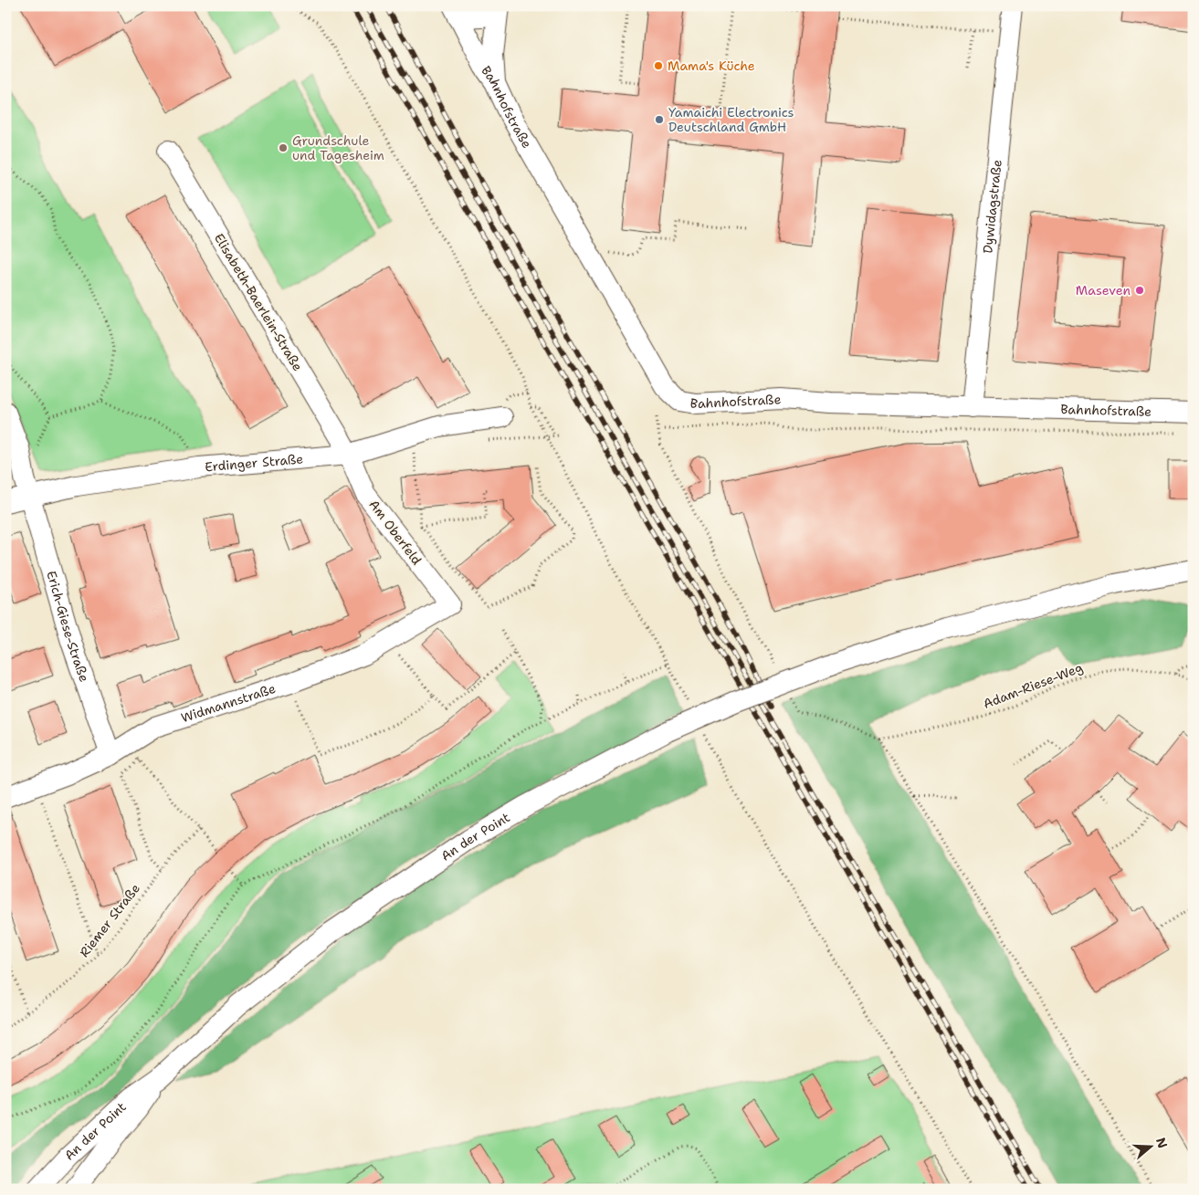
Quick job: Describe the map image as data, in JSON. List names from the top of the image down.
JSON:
{
  "streets": {
    "street": [
      "Bahnhofstraße",
      "Dywidagstraße",
      "Elisabeth-Baerlein-Straße",
      "Erdinger Straße",
      "Am Oberfeld",
      "Erich-Giese-Straße",
      "Widmannstraße",
      "An der Point"
    ],
    "path": ["Adam-Riese-Weg", "Riemer Straße"]
  },
  "crossings": [
    ["Bahnhofstraße", "Dywidagstraße"],
    ["Elisabeth-Baerlein-Straße", "Erdinger Straße"],
    ["Elisabeth-Baerlein-Straße", "Am Oberfeld"],
    ["Erdinger Straße", "Am Oberfeld"],
    ["Erdinger Straße", "Erich-Giese-Straße"],
    ["Am Oberfeld", "Widmannstraße"],
    ["Erich-Giese-Straße", "Widmannstraße"]
  ],
  "places": [
    "Mama's Küche",
    "Yamaichi Electronics Deutschland GmbH",
    "Grundschule und Tagesheim",
    "Maseven"
  ],
  "north": "right"
}
